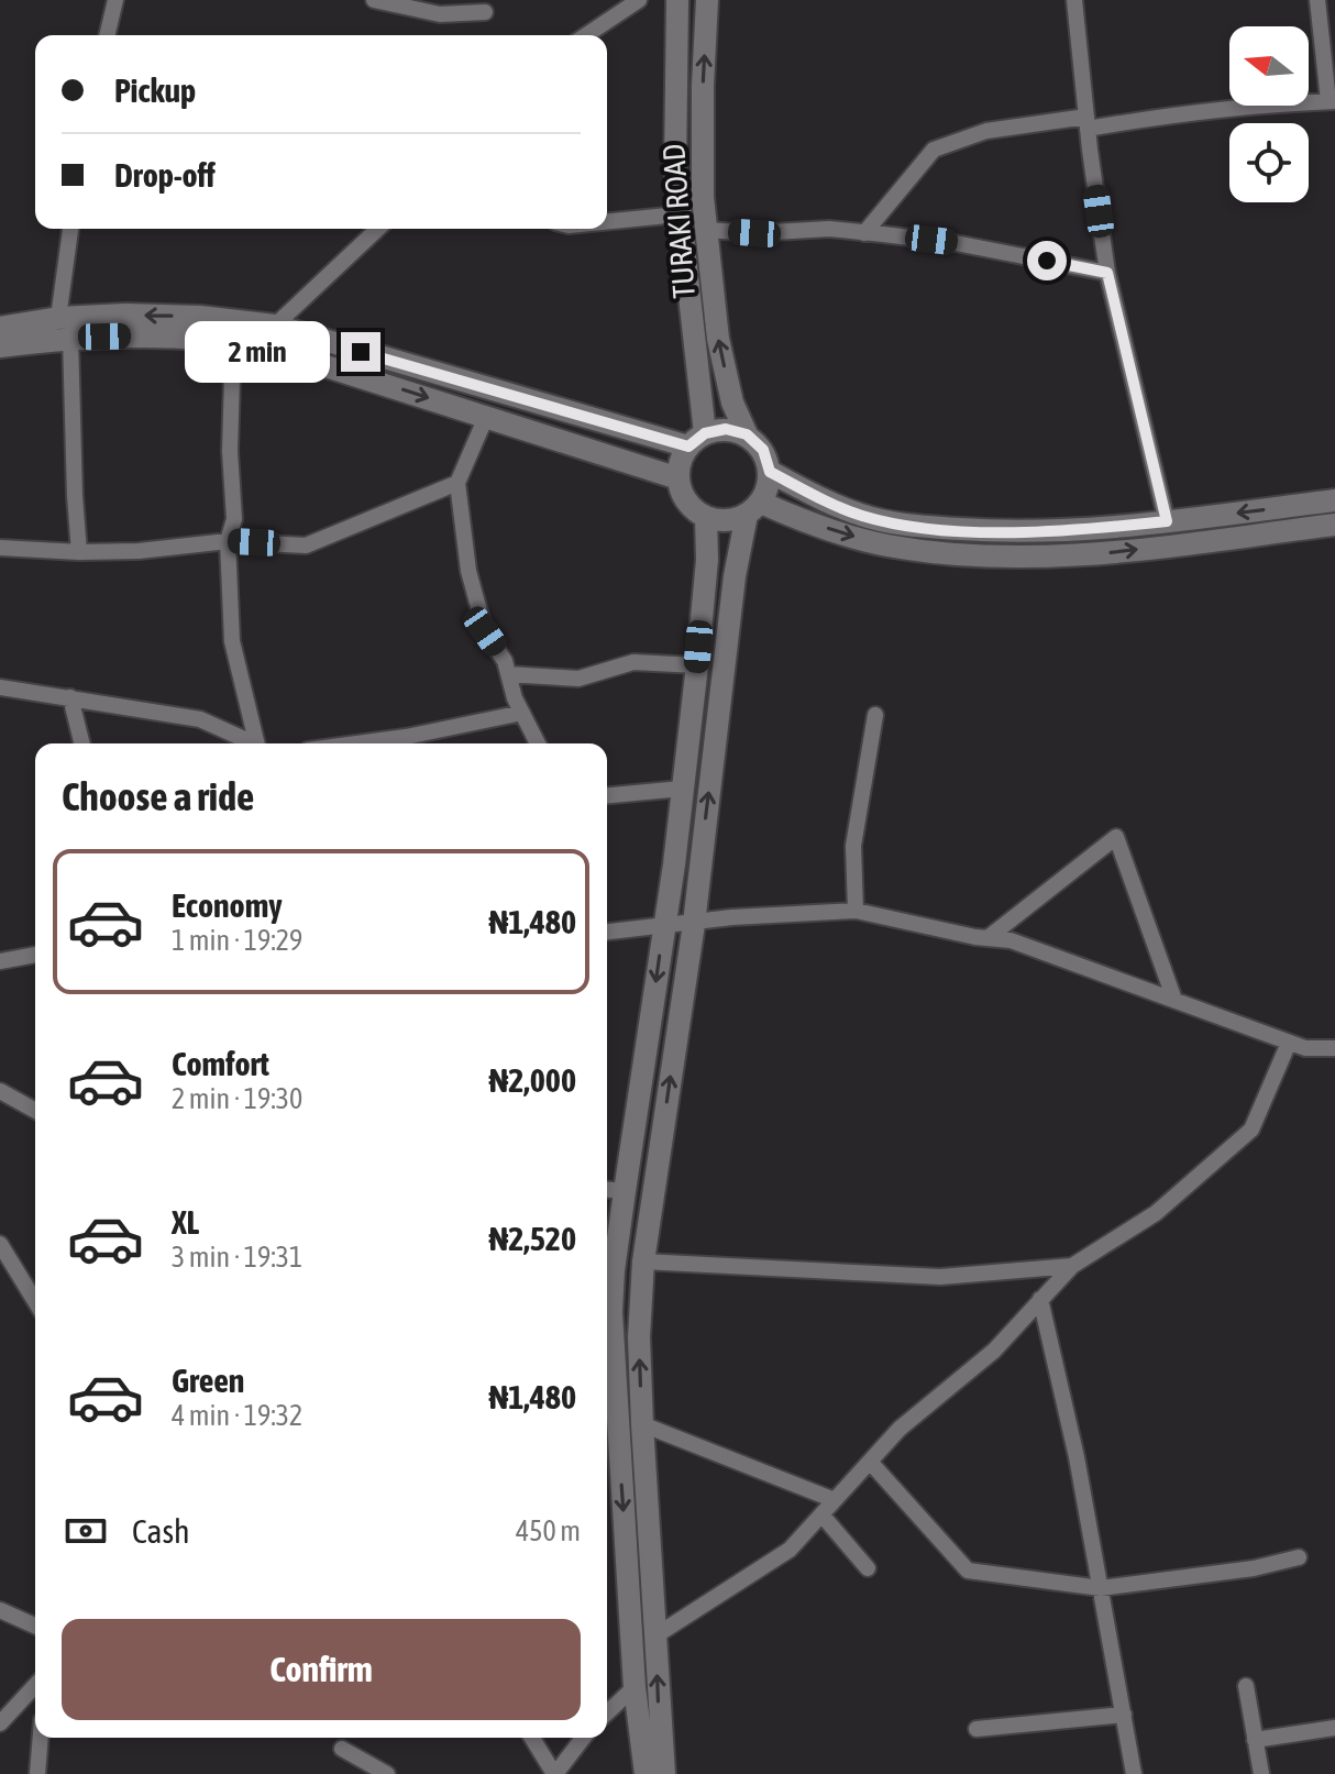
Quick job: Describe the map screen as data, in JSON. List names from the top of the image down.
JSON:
{
  "streets": {
    "main road": ["TURAKI ROAD"]
  },
  "north": "left",
  "page": {
    "banner": ["Pickup", "Drop-off"],
    "bubble": "2 min",
    "heading": "Choose a ride",
    "list": [
      {
        "name": "Economy",
        "note": "1 min · 19:29",
        "value": "₦1,480"
      },
      {
        "name": "Comfort",
        "note": "2 min · 19:30",
        "value": "₦2,000"
      },
      {
        "name": "XL",
        "note": "3 min · 19:31",
        "value": "₦2,520"
      },
      {
        "name": "Green",
        "note": "4 min · 19:32",
        "value": "₦1,480"
      }
    ],
    "pay": ["Cash", "450 m"],
    "buttons": "Confirm"
  }
}
